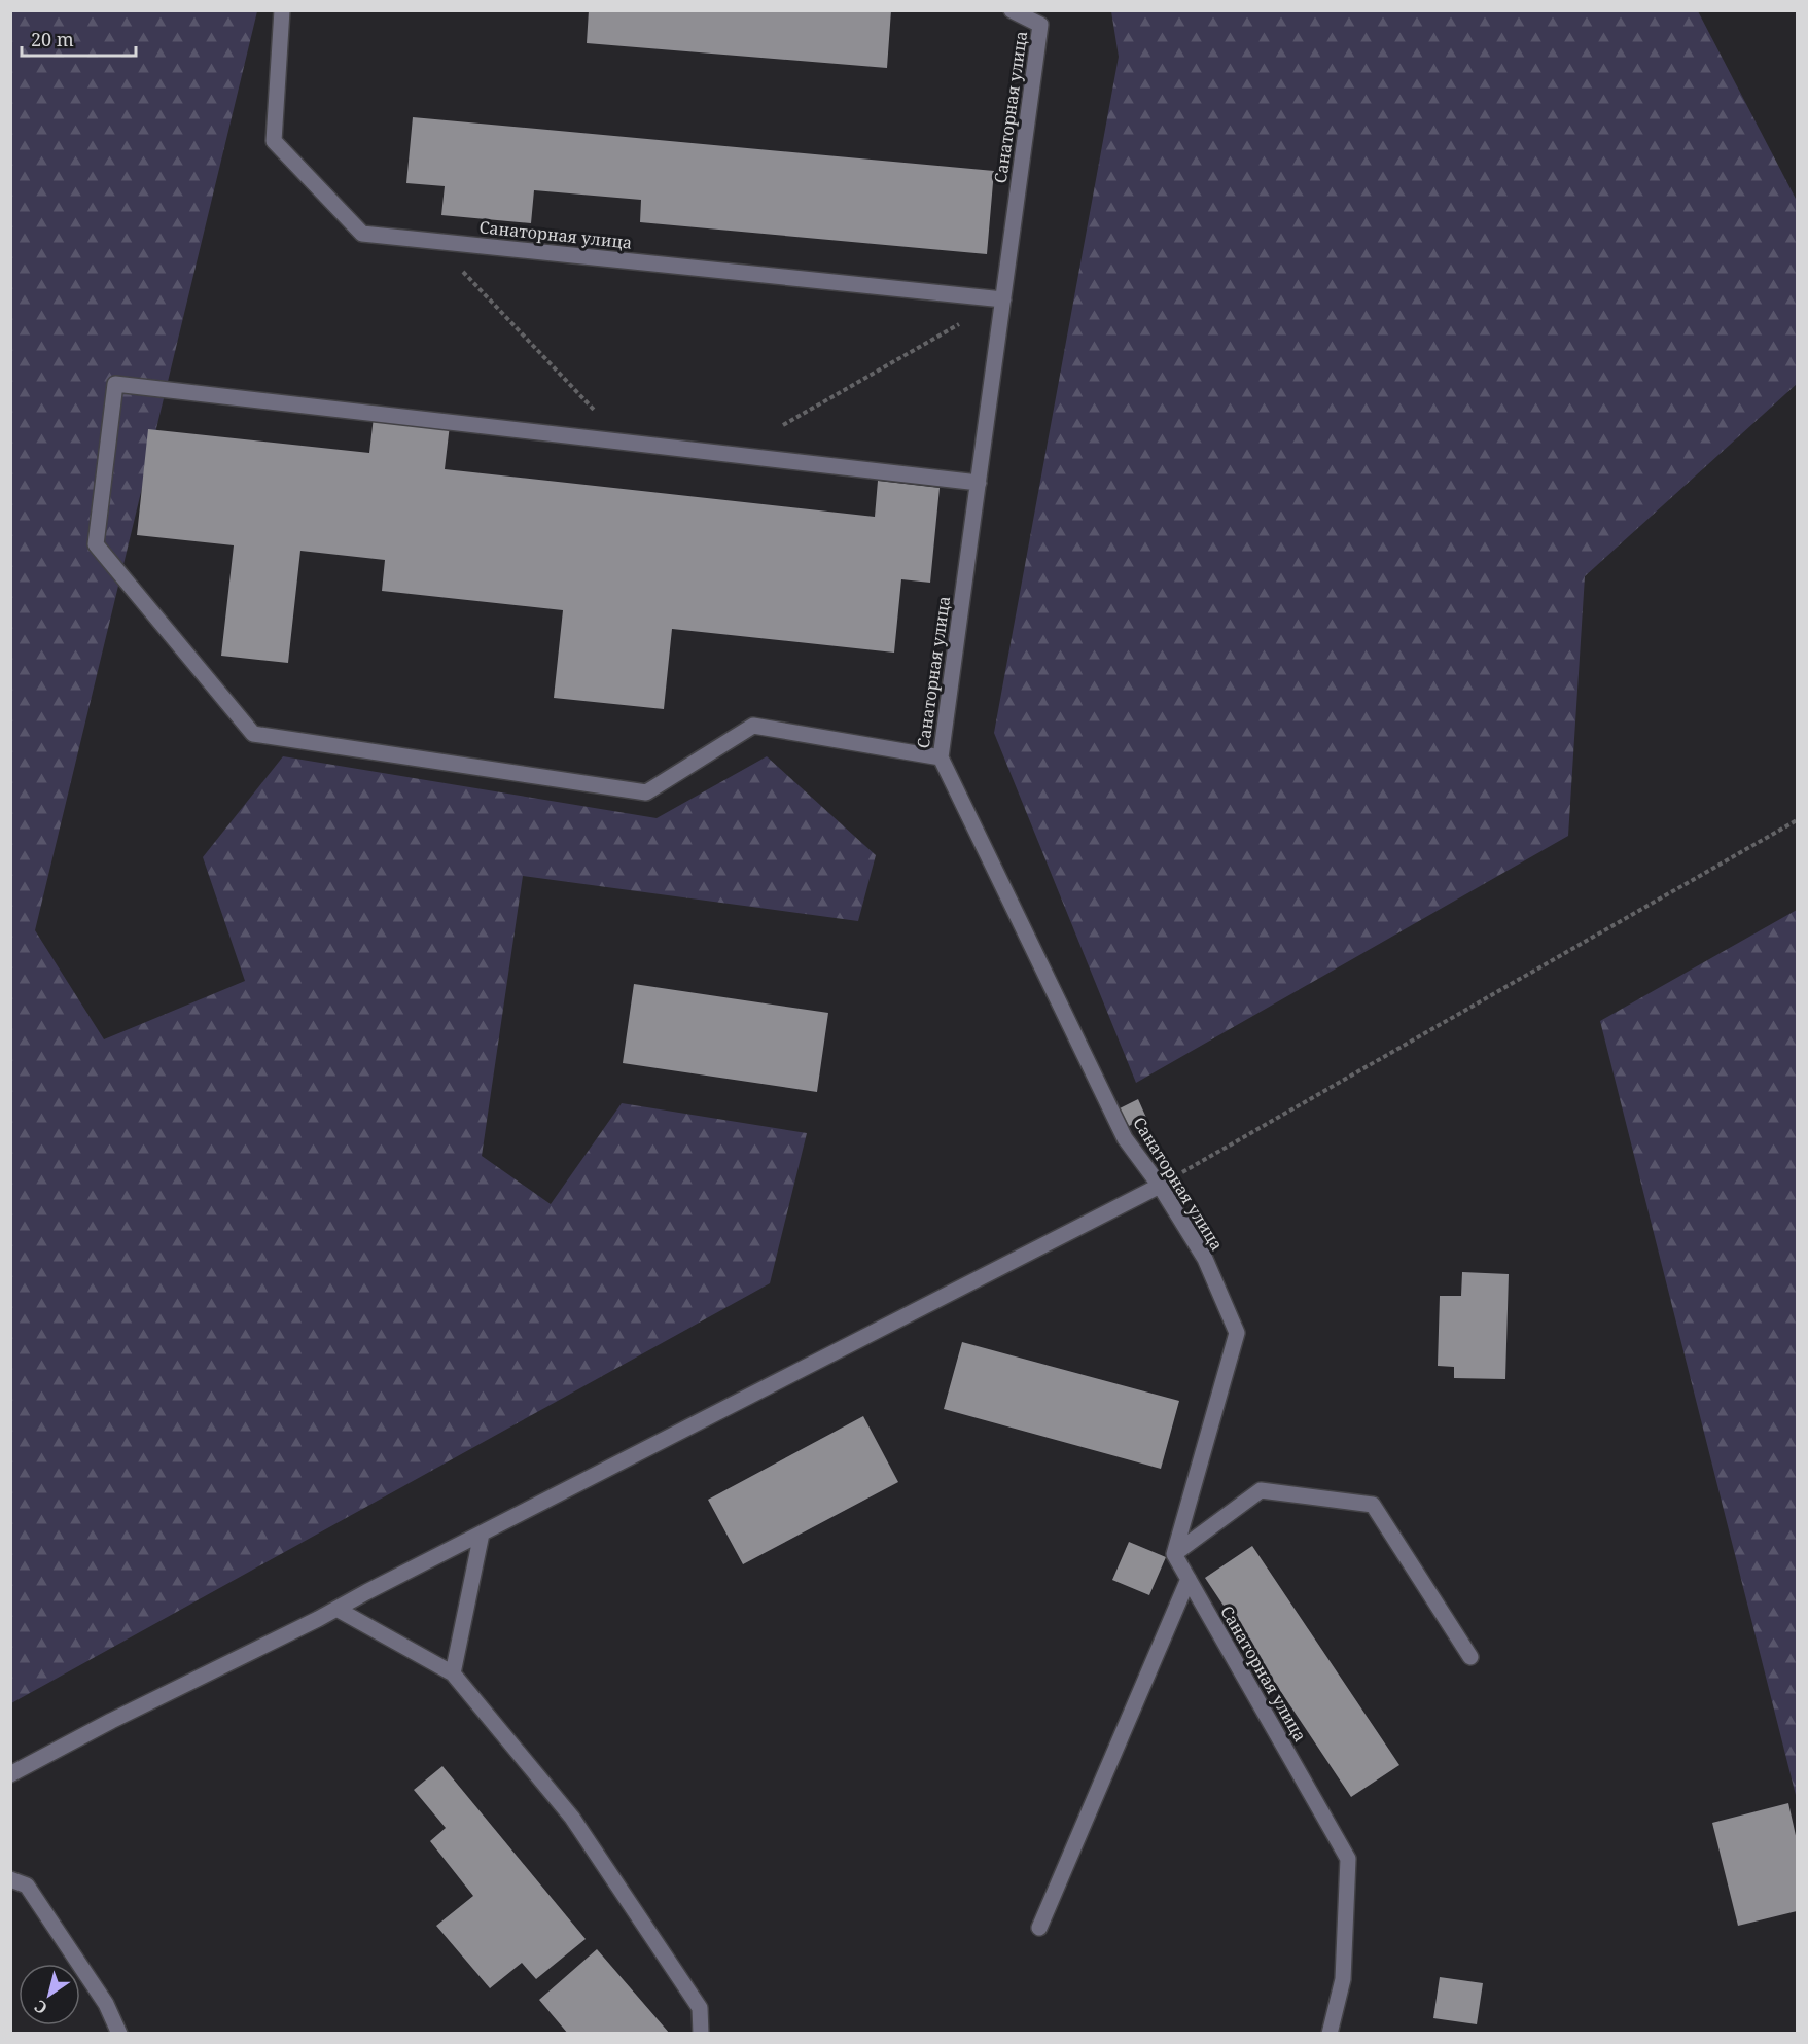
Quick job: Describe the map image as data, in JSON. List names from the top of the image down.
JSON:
{
  "streets": {
    "street": ["Санаторная улица"]
  },
  "scale_bar": "20 m",
  "north": "bottom left"
}
